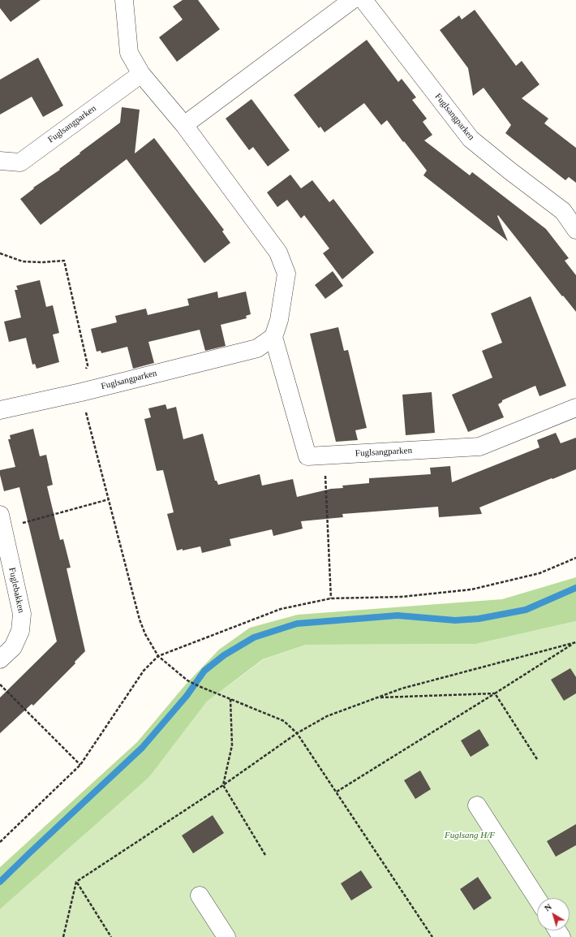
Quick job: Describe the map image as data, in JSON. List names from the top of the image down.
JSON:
{
  "streets": {
    "street": ["Fuglsangparken", "Fuglebakken"]
  },
  "parks": ["Fuglsang H/F"],
  "north": "top left"
}
